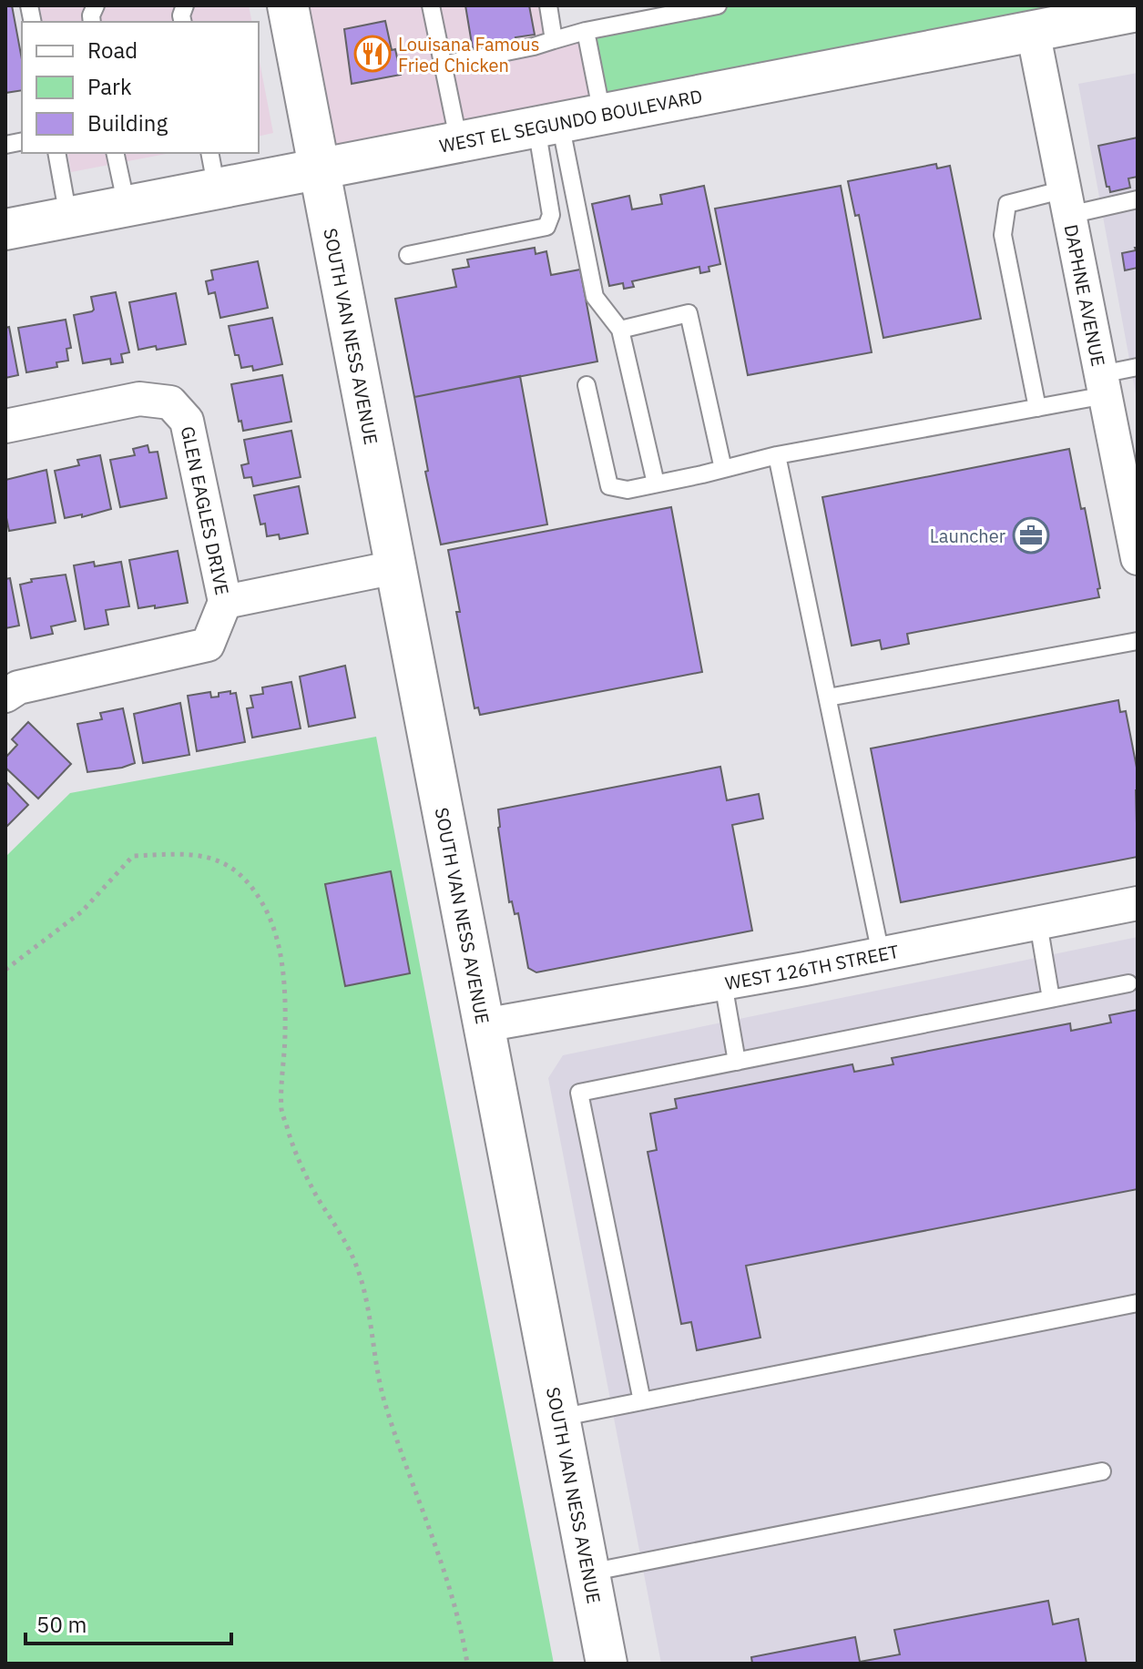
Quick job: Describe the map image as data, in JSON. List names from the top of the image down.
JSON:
{
  "streets": {
    "main road": ["WEST EL SEGUNDO BOULEVARD", "SOUTH VAN NESS AVENUE"],
    "street": ["DAPHNE AVENUE", "GLEN EAGLES DRIVE", "WEST 126TH STREET"]
  },
  "crossings": [
    ["WEST EL SEGUNDO BOULEVARD", "DAPHNE AVENUE"],
    ["WEST EL SEGUNDO BOULEVARD", "SOUTH VAN NESS AVENUE"],
    ["SOUTH VAN NESS AVENUE", "WEST 126TH STREET"]
  ],
  "places": {
    "restaurant": ["Louisana Famous Fried Chicken"],
    "office": ["Launcher"]
  },
  "legend": ["Road", "Park", "Building"],
  "scale_bar": "50 m"
}
